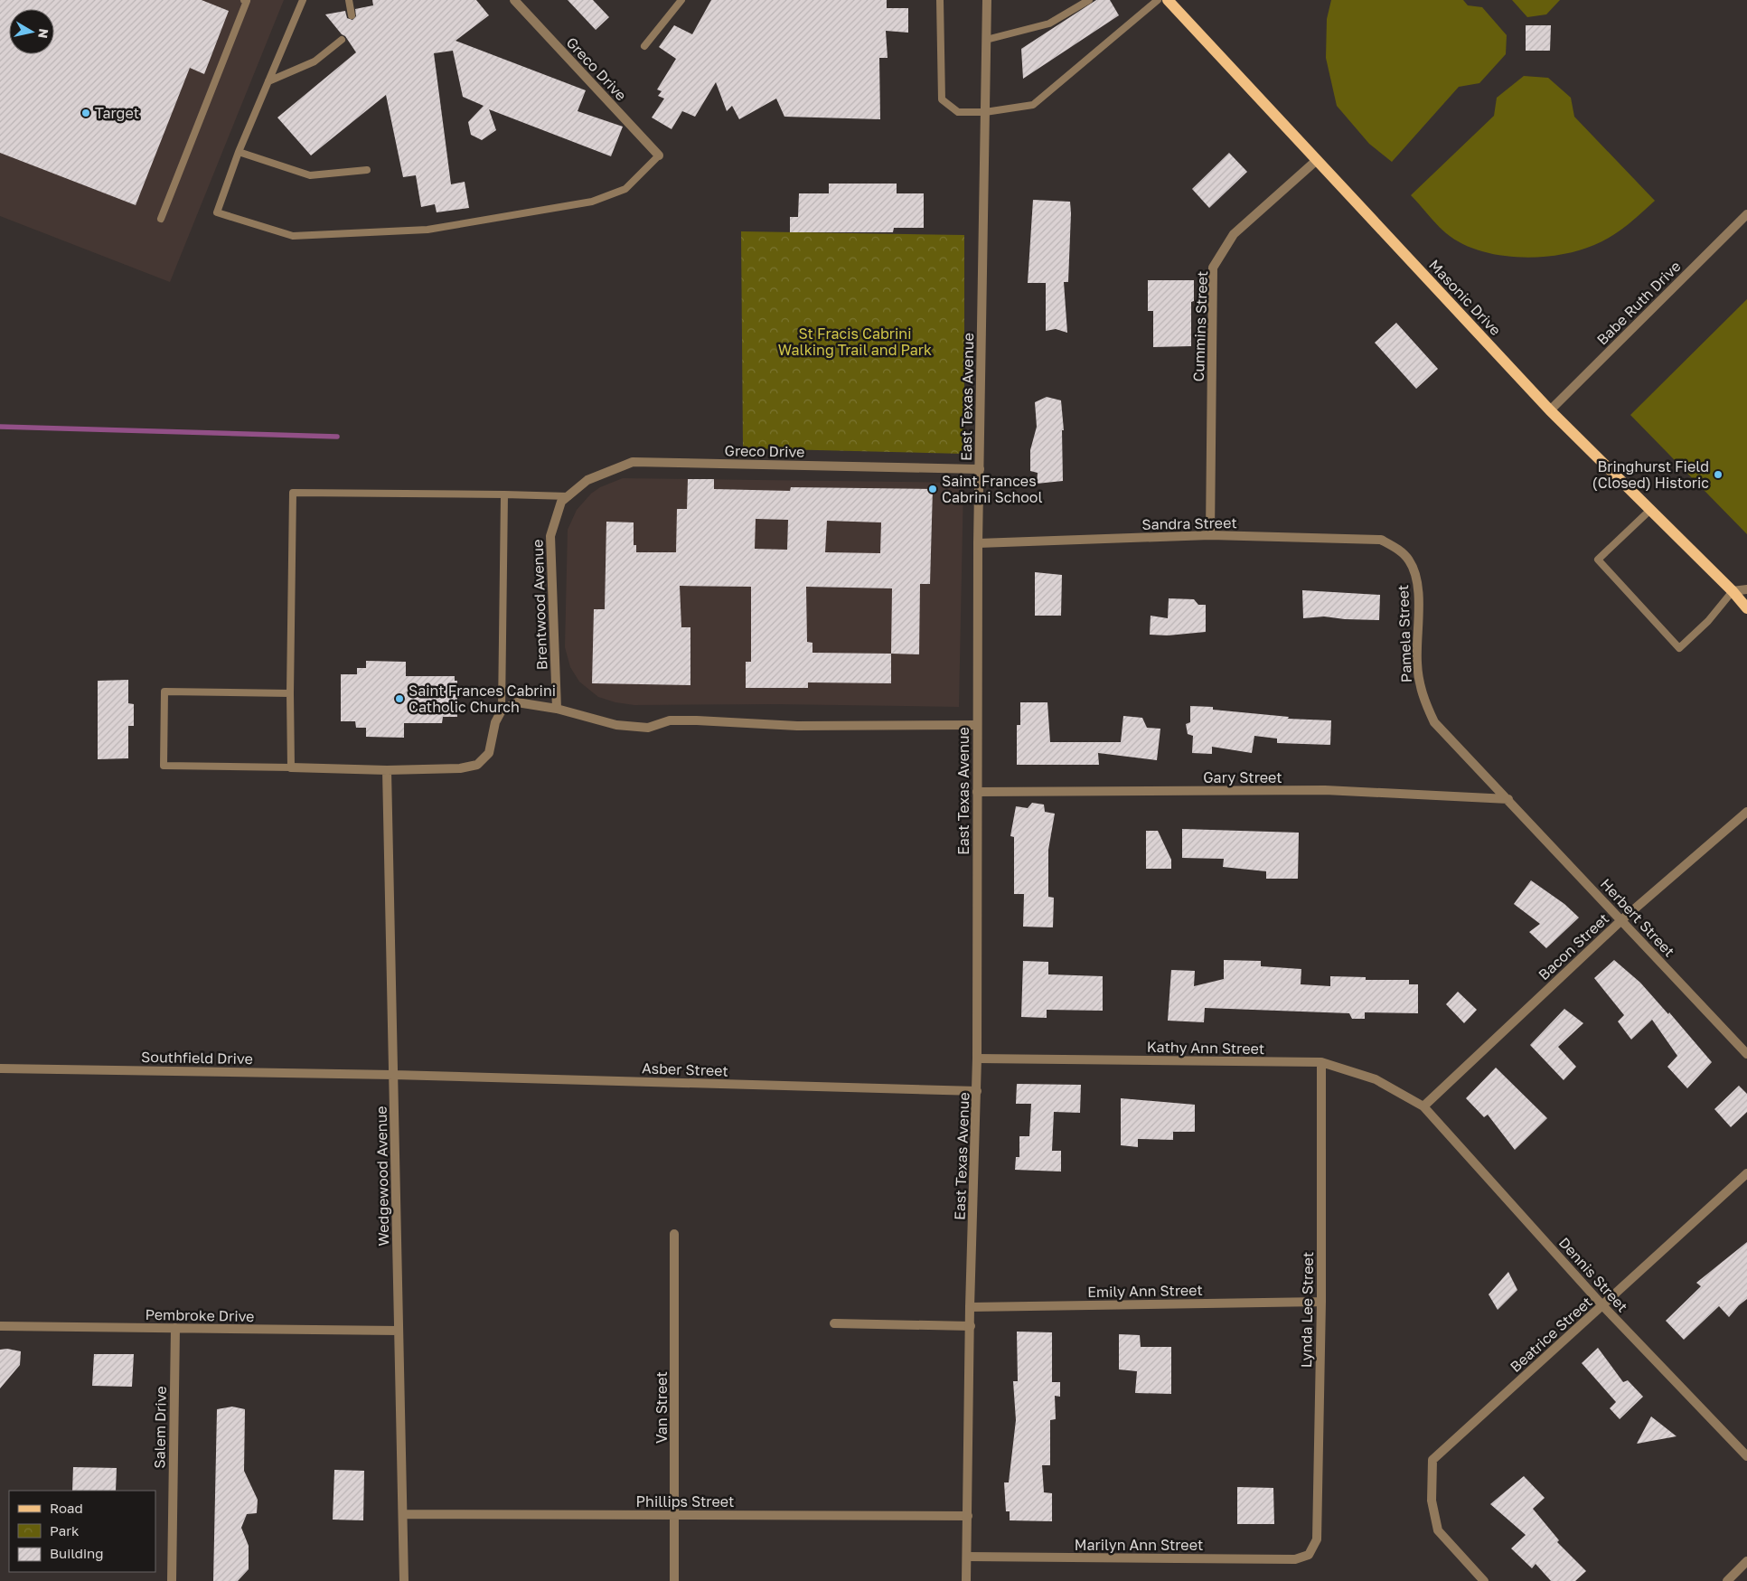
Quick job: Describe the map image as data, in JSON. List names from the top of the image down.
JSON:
{
  "streets": {
    "main road": ["Masonic Drive"],
    "street": [
      "Greco Drive",
      "Babe Ruth Drive",
      "Cummins Street",
      "East Texas Avenue",
      "Sandra Street",
      "Brentwood Avenue",
      "Pamela Street",
      "Gary Street",
      "Herbert Street",
      "Bacon Street",
      "Kathy Ann Street",
      "Southfield Drive",
      "Asber Street",
      "Wedgewood Avenue",
      "Dennis Street",
      "Emily Ann Street",
      "Lynda Lee Street",
      "Pembroke Drive",
      "Beatrice Street",
      "Van Street",
      "Salem Drive",
      "Phillips Street",
      "Marilyn Ann Street"
    ]
  },
  "crossings": [
    ["Greco Drive", "East Texas Avenue"],
    ["Greco Drive", "Brentwood Avenue"],
    ["Masonic Drive", "Babe Ruth Drive"],
    ["Masonic Drive", "Cummins Street"],
    ["Cummins Street", "Sandra Street"],
    ["East Texas Avenue", "Sandra Street"],
    ["East Texas Avenue", "Gary Street"],
    ["East Texas Avenue", "Kathy Ann Street"],
    ["East Texas Avenue", "Asber Street"],
    ["East Texas Avenue", "Emily Ann Street"],
    ["East Texas Avenue", "Phillips Street"],
    ["East Texas Avenue", "Marilyn Ann Street"],
    ["Sandra Street", "Pamela Street"],
    ["Pamela Street", "Gary Street"],
    ["Pamela Street", "Herbert Street"],
    ["Gary Street", "Herbert Street"],
    ["Herbert Street", "Bacon Street"],
    ["Bacon Street", "Kathy Ann Street"],
    ["Bacon Street", "Dennis Street"],
    ["Kathy Ann Street", "Dennis Street"],
    ["Kathy Ann Street", "Lynda Lee Street"],
    ["Southfield Drive", "Asber Street"],
    ["Southfield Drive", "Wedgewood Avenue"],
    ["Asber Street", "Wedgewood Avenue"],
    ["Wedgewood Avenue", "Pembroke Drive"],
    ["Wedgewood Avenue", "Phillips Street"],
    ["Dennis Street", "Beatrice Street"],
    ["Emily Ann Street", "Lynda Lee Street"],
    ["Lynda Lee Street", "Marilyn Ann Street"],
    ["Pembroke Drive", "Salem Drive"],
    ["Van Street", "Phillips Street"]
  ],
  "parks": ["St Fracis Cabrini Walking Trail and Park"],
  "places": [
    "Target",
    "Bringhurst Field (Closed) Historic",
    "Saint Frances Cabrini School",
    "Saint Frances Cabrini Catholic Church"
  ],
  "legend": ["Road", "Park", "Building"],
  "north": "right"
}
